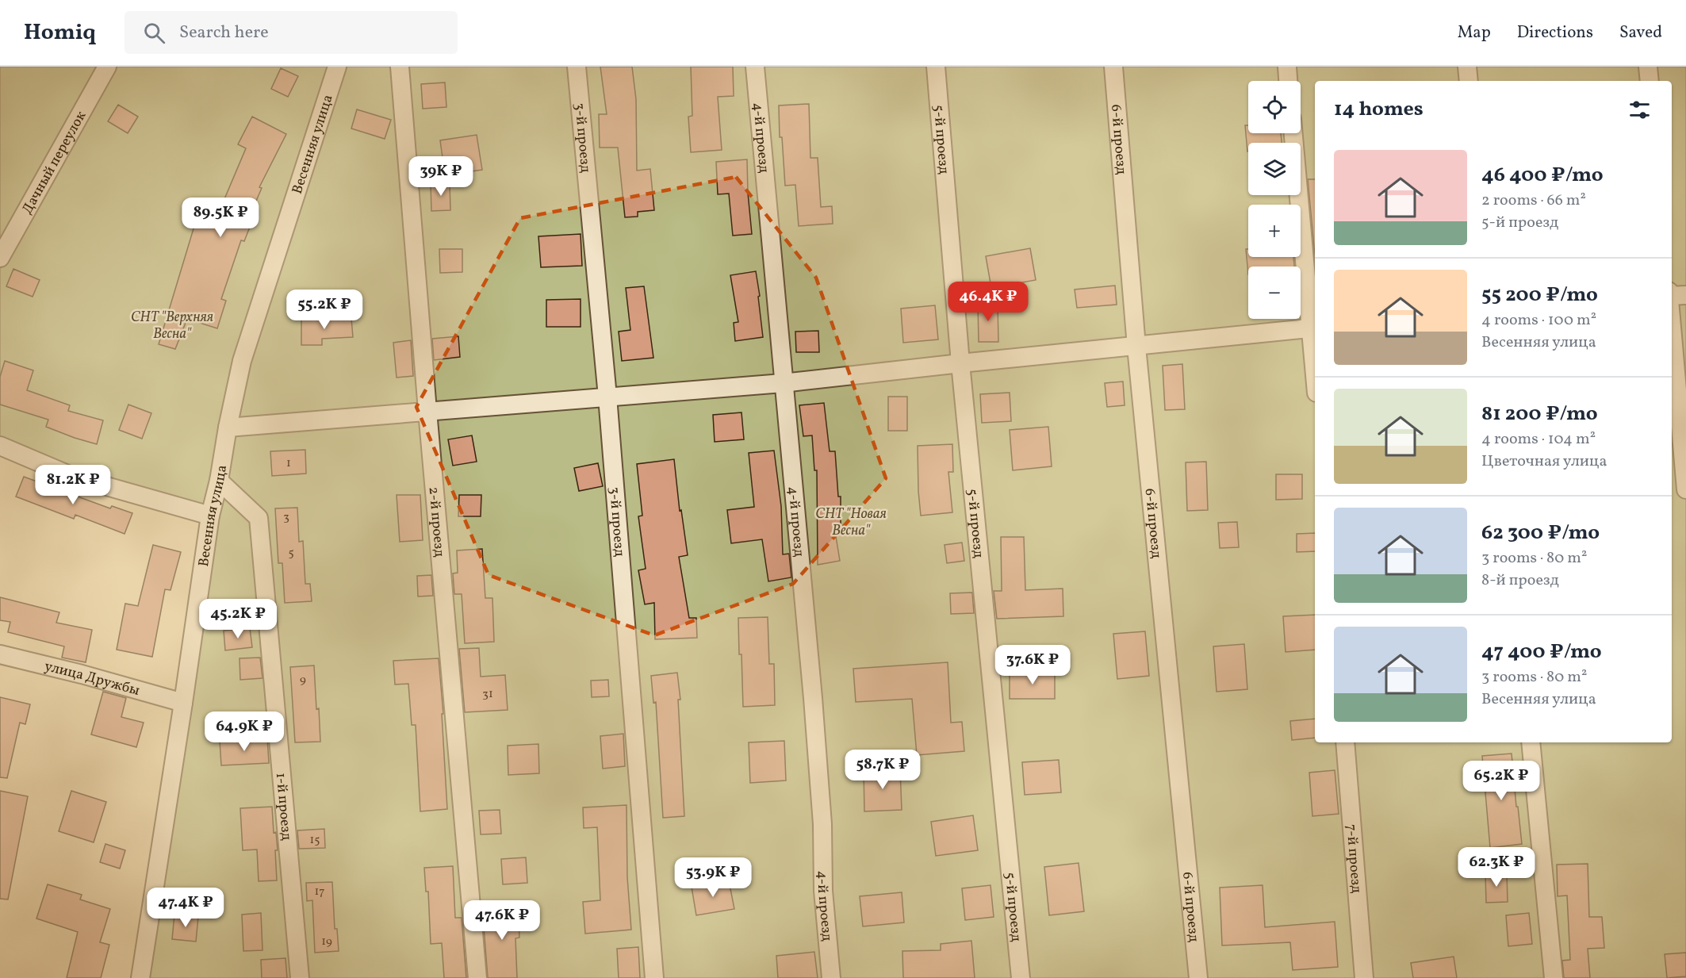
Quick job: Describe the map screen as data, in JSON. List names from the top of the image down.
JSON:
{
  "streets": {
    "street": [
      "3-й проезд",
      "4-й проезд",
      "5-й проезд",
      "6-й проезд",
      "Весенняя улица",
      "Дачный переулок",
      "2-й проезд",
      "улица Дружбы",
      "1-й проезд",
      "7-й проезд"
    ]
  },
  "crossings": [
    ["Весенняя улица", "улица Дружбы"],
    ["Весенняя улица", "1-й проезд"]
  ],
  "parks": ["СНТ \"Верхняя Весна\"", "СНТ \"Новая Весна\""],
  "house_numbers": [
    "1",
    "3",
    "5",
    "9",
    "31",
    "15",
    "17",
    "19"
  ],
  "page": {
    "header": "Homiq",
    "search": "Search here",
    "nav": ["Map", "Directions", "Saved"],
    "map_buttons": ["+", "−"],
    "heading": "14 homes",
    "list": [
      {
        "name": "46 400 ₽/mo",
        "note": "2 rooms · 66 m² · 5-й проезд"
      },
      {
        "name": "55 200 ₽/mo",
        "note": "4 rooms · 100 m² · Весенняя улица"
      },
      {
        "name": "81 200 ₽/mo",
        "note": "4 rooms · 104 m² · Цветочная улица"
      },
      {
        "name": "62 300 ₽/mo",
        "note": "3 rooms · 80 m² · 8-й проезд"
      },
      {
        "name": "47 400 ₽/mo",
        "note": "3 rooms · 80 m² · Весенняя улица"
      }
    ],
    "price": [
      "39K ₽",
      "89.5K ₽",
      "46.4K ₽",
      "55.2K ₽",
      "81.2K ₽",
      "45.2K ₽",
      "37.6K ₽",
      "64.9K ₽",
      "58.7K ₽",
      "65.2K ₽",
      "62.3K ₽",
      "53.9K ₽",
      "47.4K ₽",
      "47.6K ₽"
    ]
  }
}
